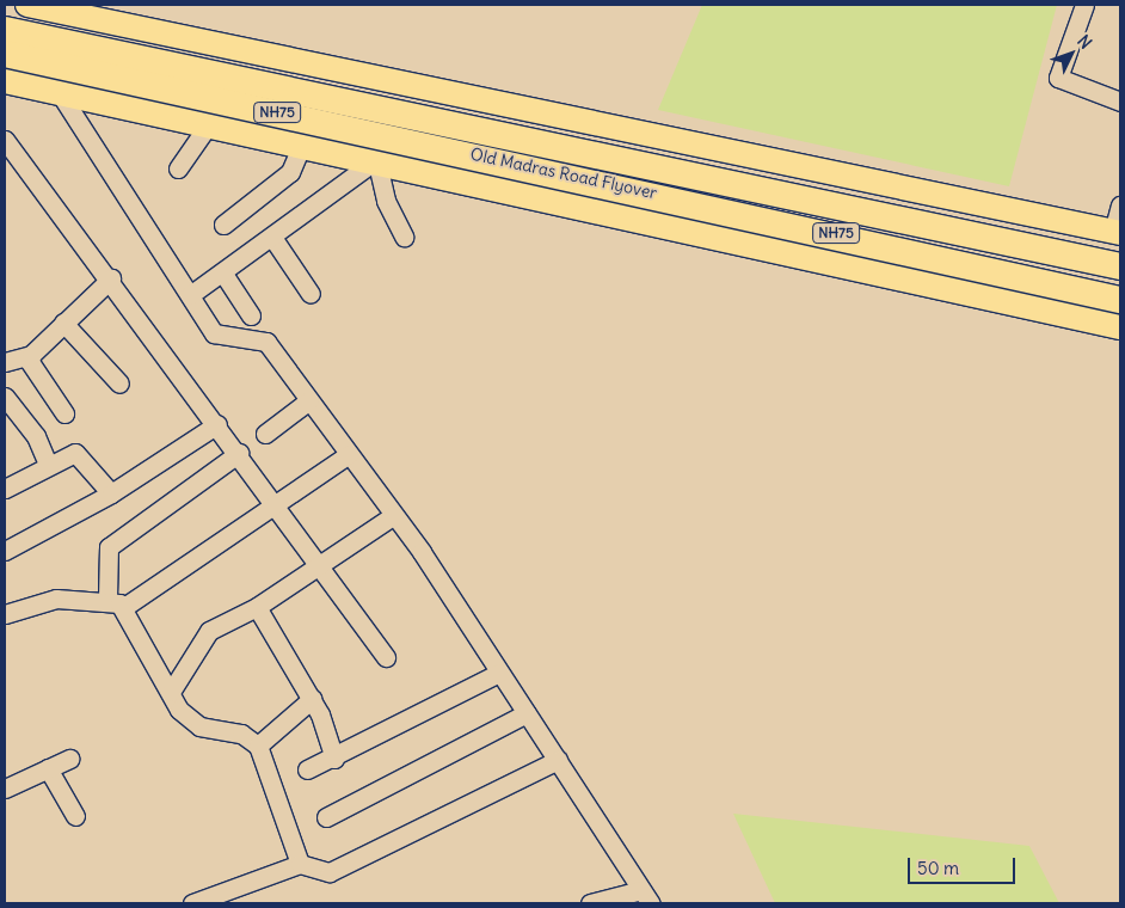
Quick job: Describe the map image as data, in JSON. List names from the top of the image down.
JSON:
{
  "streets": {
    "highway": ["NH75", "Old Madras Road Flyover"]
  },
  "scale_bar": "50 m",
  "north": "top right"
}
